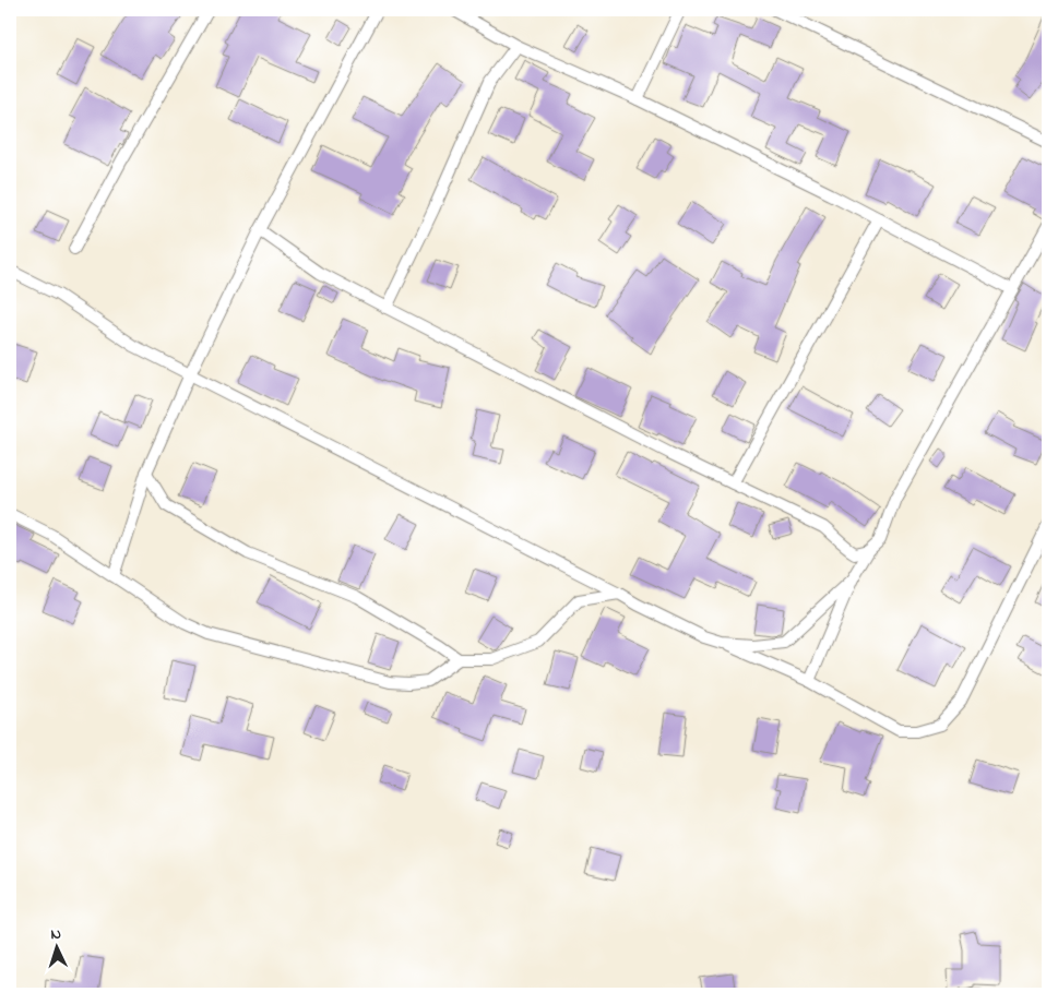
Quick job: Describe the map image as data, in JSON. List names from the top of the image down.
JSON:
{
  "north": "top"
}
